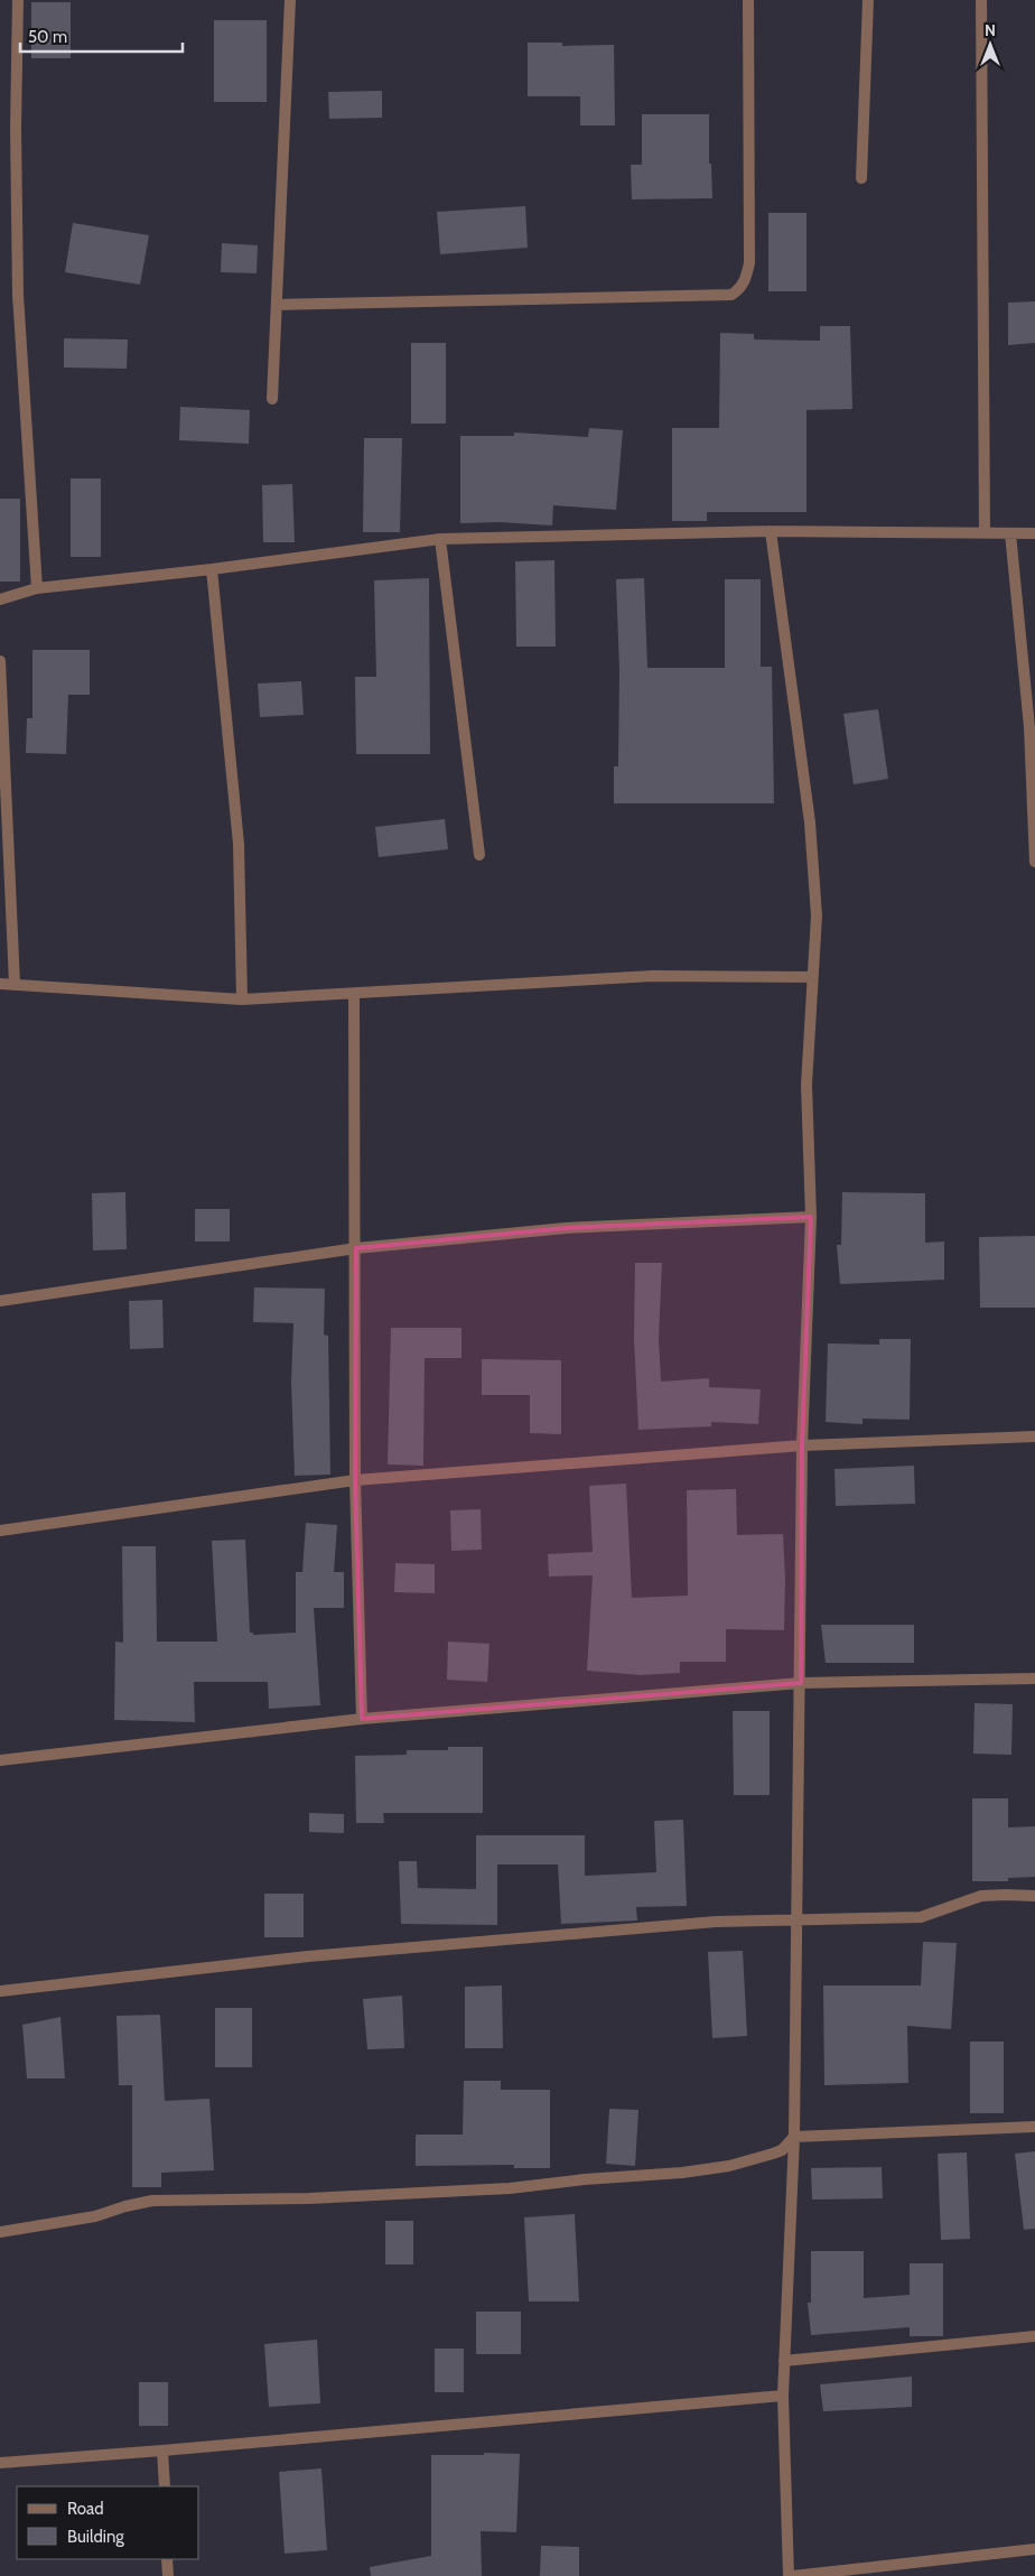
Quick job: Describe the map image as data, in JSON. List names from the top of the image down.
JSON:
{
  "legend": ["Road", "Building"],
  "scale_bar": "50 m",
  "north": "top"
}
